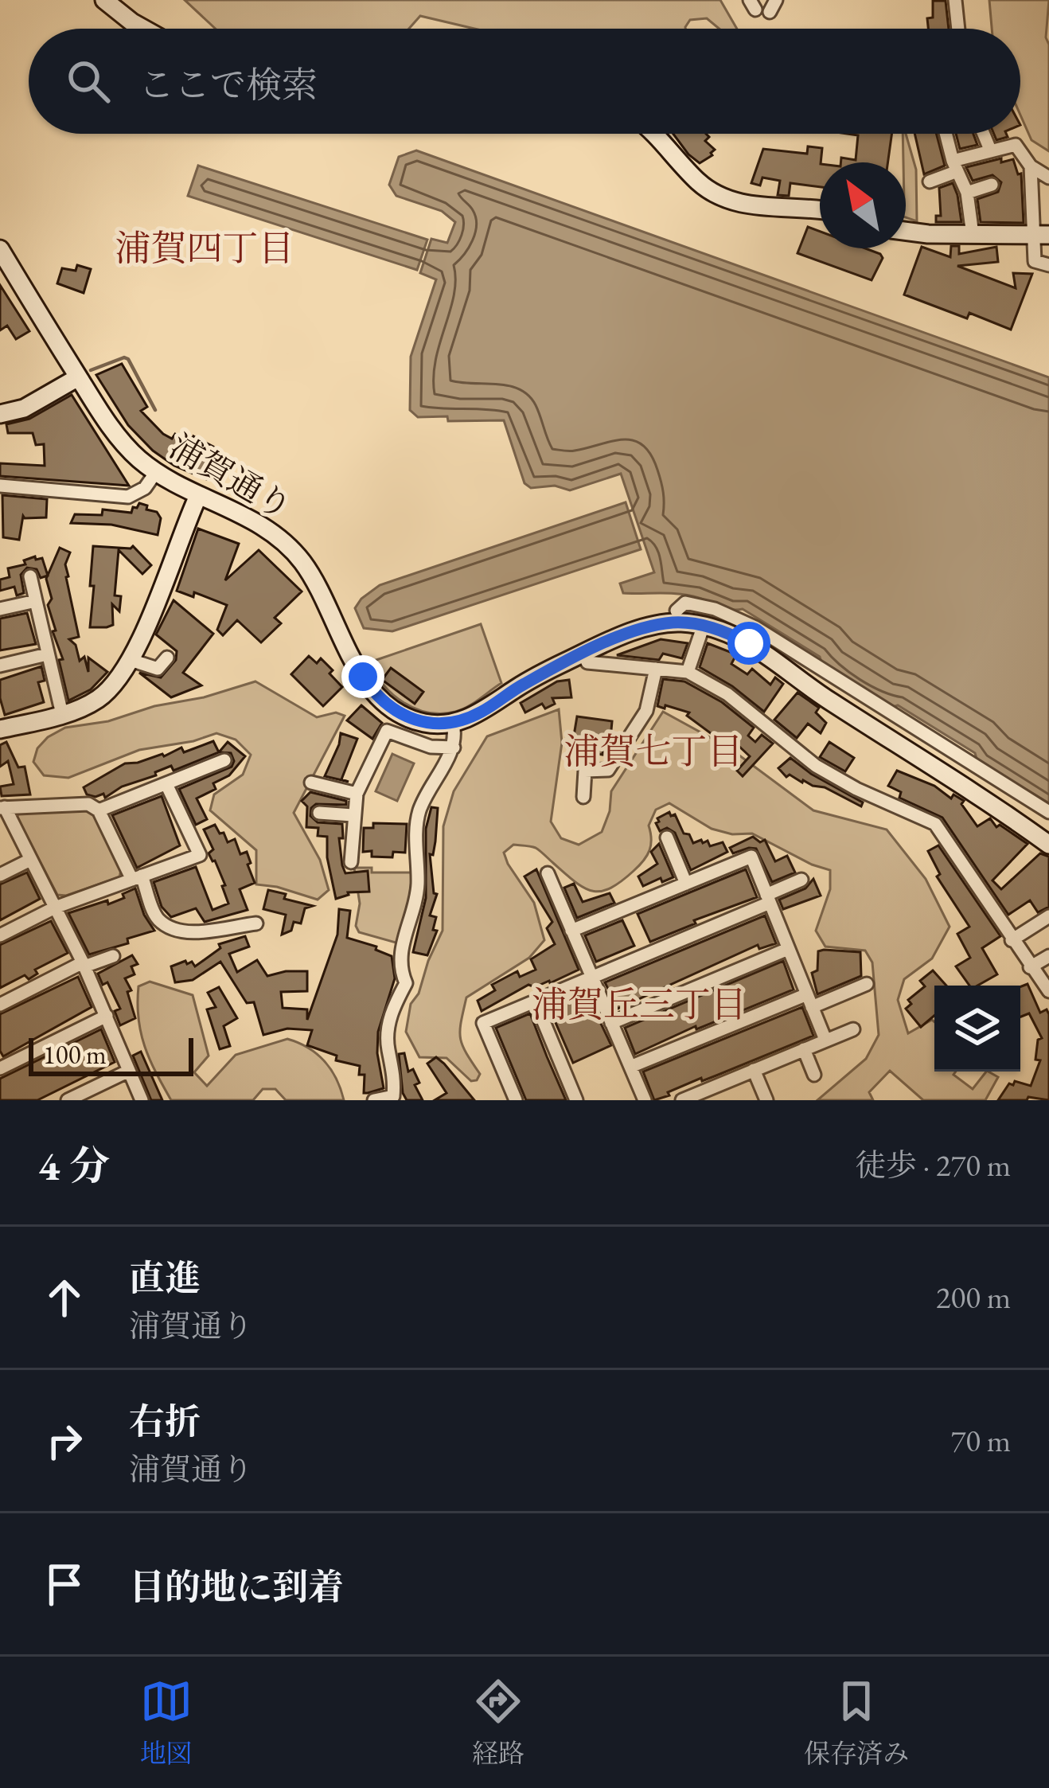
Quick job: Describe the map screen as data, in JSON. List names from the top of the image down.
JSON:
{
  "streets": {
    "main road": ["浦賀通り"]
  },
  "districts": ["浦賀四丁目", "浦賀七丁目", "浦賀丘三丁目"],
  "scale_bar": "100 m",
  "north": "top left",
  "page": {
    "search": "ここで検索",
    "scale": "100 m",
    "heading": ["4 分", "徒歩 · 270 m"],
    "list": [
      ["直進", "浦賀通り", "200 m"],
      ["右折", "浦賀通り", "70 m"],
      "目的地に到着"
    ],
    "nav": ["地図", "経路", "保存済み"]
  }
}
